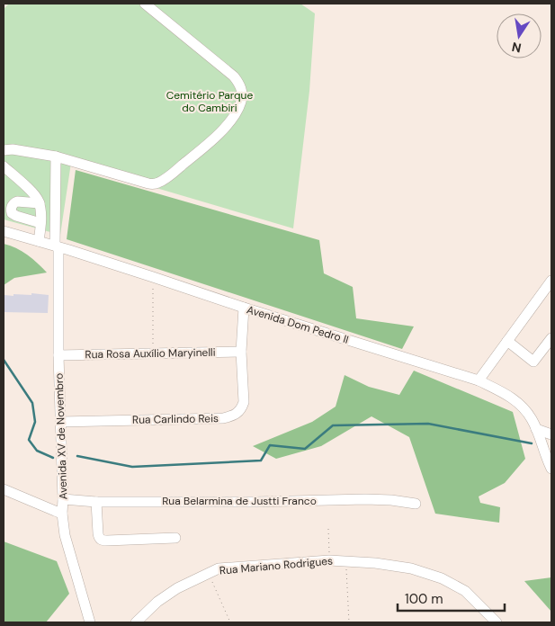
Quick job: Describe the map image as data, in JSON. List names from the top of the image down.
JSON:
{
  "streets": {
    "street": [
      "Avenida Dom Pedro II",
      "Rua Rosa Auxílio Maryinelli",
      "Rua Carlindo Reis",
      "Avenida XV de Novembro",
      "Rua Belarmina de Justti Franco",
      "Rua Mariano Rodrigues"
    ]
  },
  "crossings": [
    ["Avenida Dom Pedro II", "Rua Carlindo Reis"],
    ["Avenida Dom Pedro II", "Avenida XV de Novembro"],
    ["Rua Rosa Auxílio Maryinelli", "Rua Carlindo Reis"],
    ["Rua Rosa Auxílio Maryinelli", "Avenida XV de Novembro"],
    ["Rua Carlindo Reis", "Avenida XV de Novembro"],
    ["Avenida XV de Novembro", "Rua Belarmina de Justti Franco"]
  ],
  "parks": ["Cemitério Parque do Cambiri"],
  "scale_bar": "100 m",
  "north": "bottom"
}
